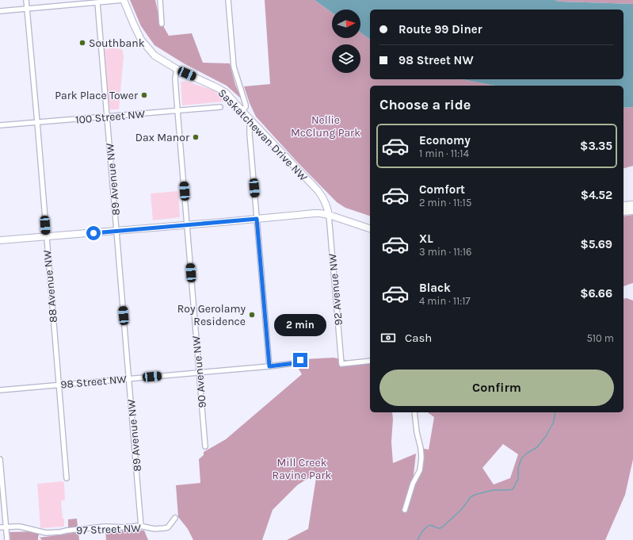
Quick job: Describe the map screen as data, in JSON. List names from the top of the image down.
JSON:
{
  "streets": {
    "main road": ["Saskatchewan Drive NW"],
    "street": [
      "100 Street NW",
      "89 Avenue NW",
      "88 Avenue NW",
      "92 Avenue NW",
      "90 Avenue NW",
      "98 Street NW",
      "97 Street NW"
    ]
  },
  "crossings": [
    ["100 Street NW", "89 Avenue NW"],
    ["100 Street NW", "88 Avenue NW"],
    ["100 Street NW", "90 Avenue NW"],
    ["Saskatchewan Drive NW", "92 Avenue NW"],
    ["Saskatchewan Drive NW", "90 Avenue NW"],
    ["89 Avenue NW", "98 Street NW"],
    ["89 Avenue NW", "97 Street NW"],
    ["88 Avenue NW", "98 Street NW"],
    ["90 Avenue NW", "98 Street NW"]
  ],
  "parks": ["Nellie McClung Park", "Mill Creek Ravine Park"],
  "places": [
    "Southbank",
    "Park Place Tower",
    "Dax Manor",
    "Roy Gerolamy Residence"
  ],
  "north": "right",
  "page": {
    "banner": ["Route 99 Diner", "98 Street NW"],
    "heading": "Choose a ride",
    "list": [
      {
        "name": "Economy",
        "note": "1 min · 11:14",
        "value": "$3.35"
      },
      {
        "name": "Comfort",
        "note": "2 min · 11:15",
        "value": "$4.52"
      },
      {
        "name": "XL",
        "note": "3 min · 11:16",
        "value": "$5.69"
      },
      {
        "name": "Black",
        "note": "4 min · 11:17",
        "value": "$6.66"
      }
    ],
    "bubble": "2 min",
    "pay": ["Cash", "510 m"],
    "buttons": "Confirm"
  }
}
